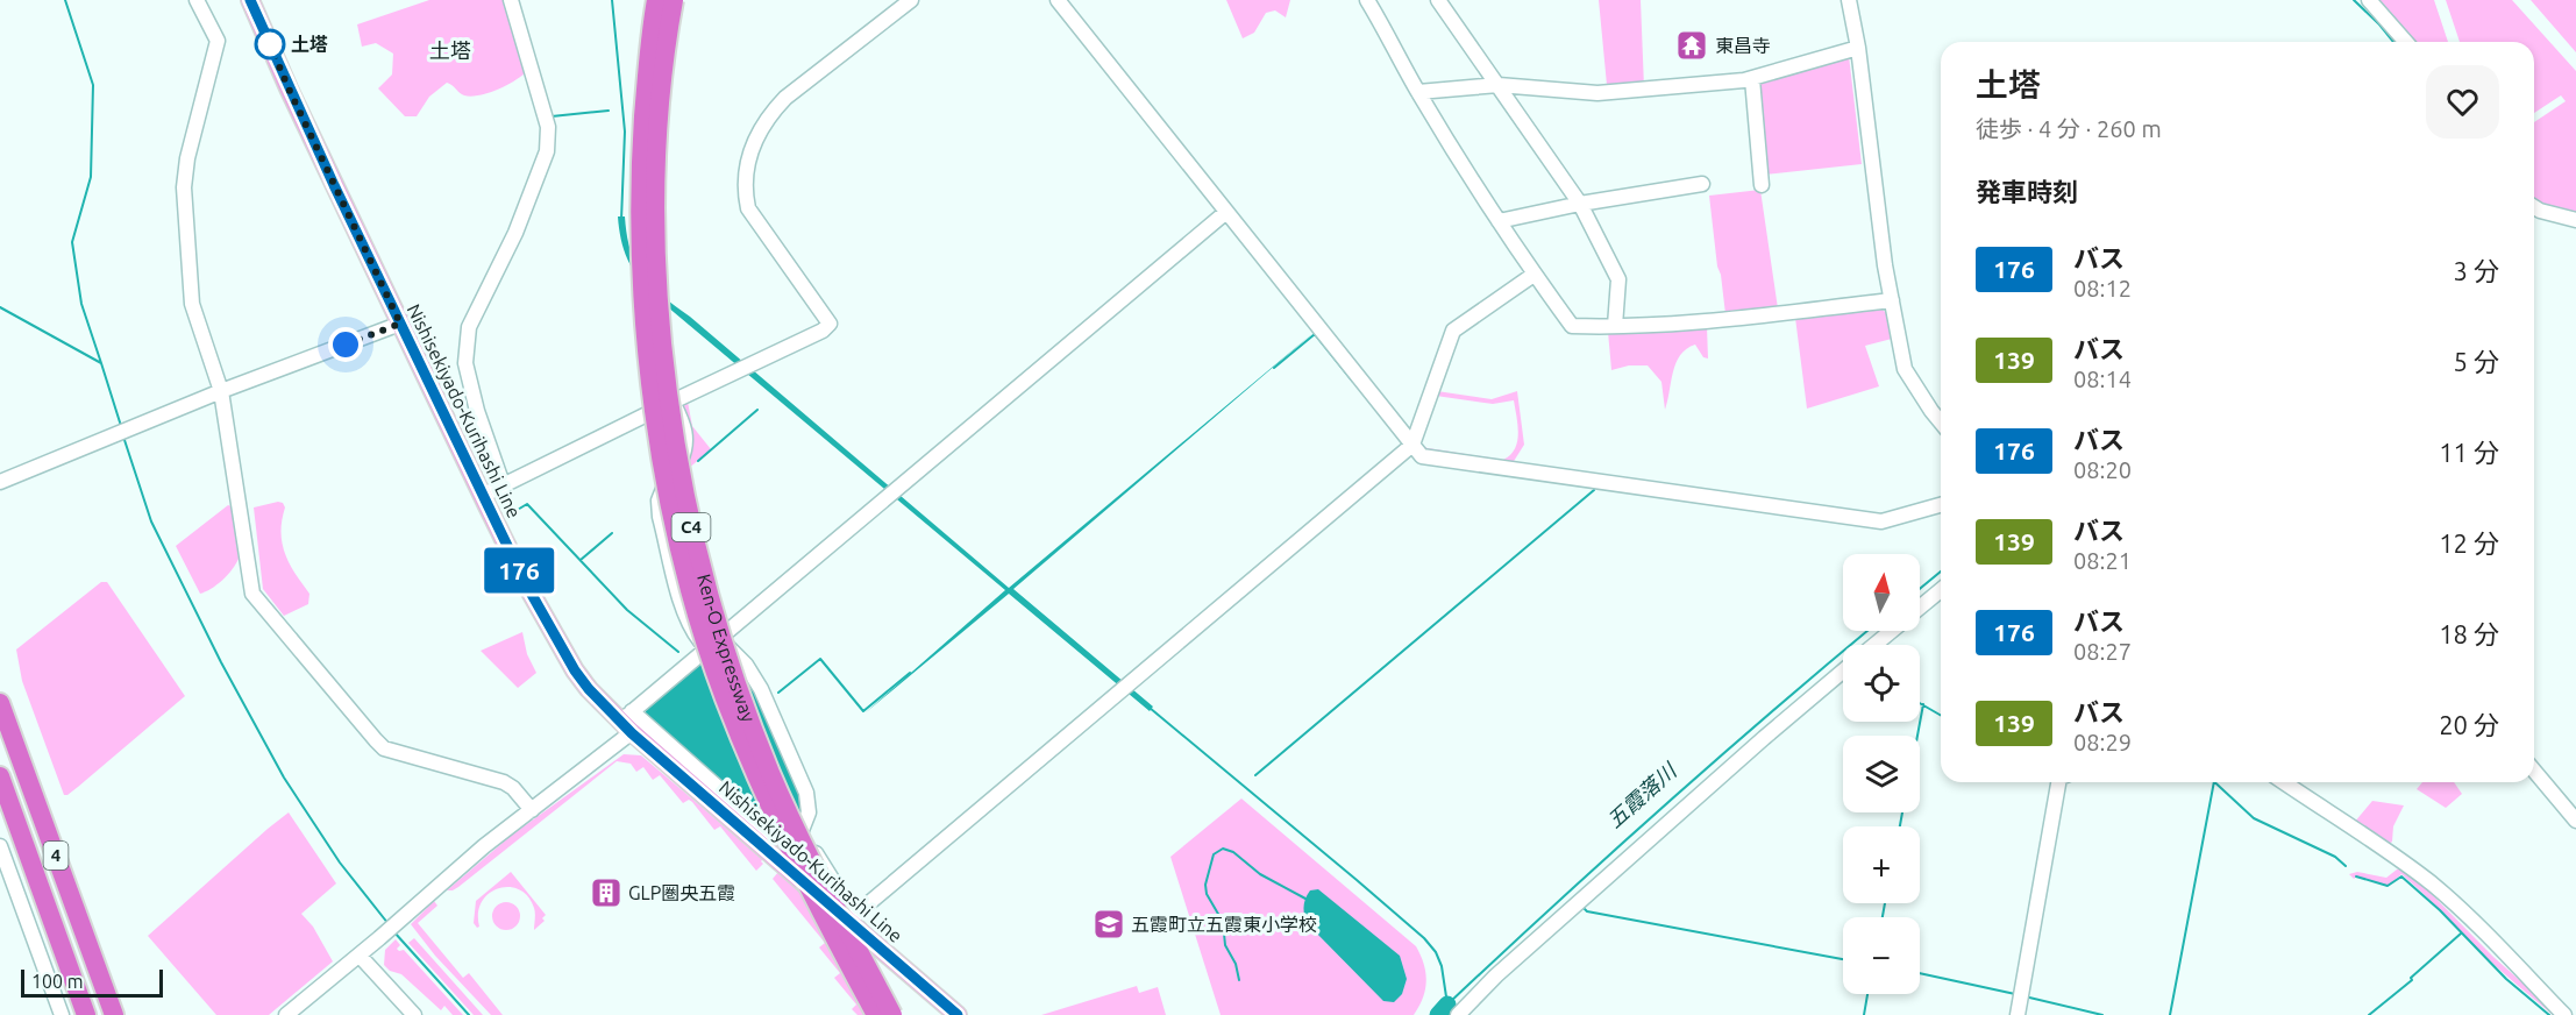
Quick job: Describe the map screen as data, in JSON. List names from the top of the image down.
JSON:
{
  "streets": {
    "highway": ["C4", "Ken-O Expressway", "4"],
    "main road": ["Nishisekiyado-Kurihashi Line"]
  },
  "districts": ["土塔"],
  "water": ["五霞落川"],
  "places": {
    "other": ["土塔"],
    "temple": ["東昌寺"],
    "building": ["GLP圏央五霞"],
    "school or university": ["五霞町立五霞東小学校"]
  },
  "lines": ["bus line 176"],
  "scale_bar": "100 m",
  "north": "top",
  "page": {
    "on_map": "176",
    "heading": [
      ["土塔", "徒歩 · 4 分 · 260 m"],
      "発車時刻"
    ],
    "list": [
      {
        "mark": "176",
        "name": "バス",
        "note": "08:12",
        "value": "3 分"
      },
      {
        "mark": "139",
        "name": "バス",
        "note": "08:14",
        "value": "5 分"
      },
      {
        "mark": "176",
        "name": "バス",
        "note": "08:20",
        "value": "11 分"
      },
      {
        "mark": "139",
        "name": "バス",
        "note": "08:21",
        "value": "12 分"
      },
      {
        "mark": "176",
        "name": "バス",
        "note": "08:27",
        "value": "18 分"
      },
      {
        "mark": "139",
        "name": "バス",
        "note": "08:29",
        "value": "20 分"
      }
    ],
    "map_buttons": ["+", "−"],
    "scale": "100 m"
  }
}
